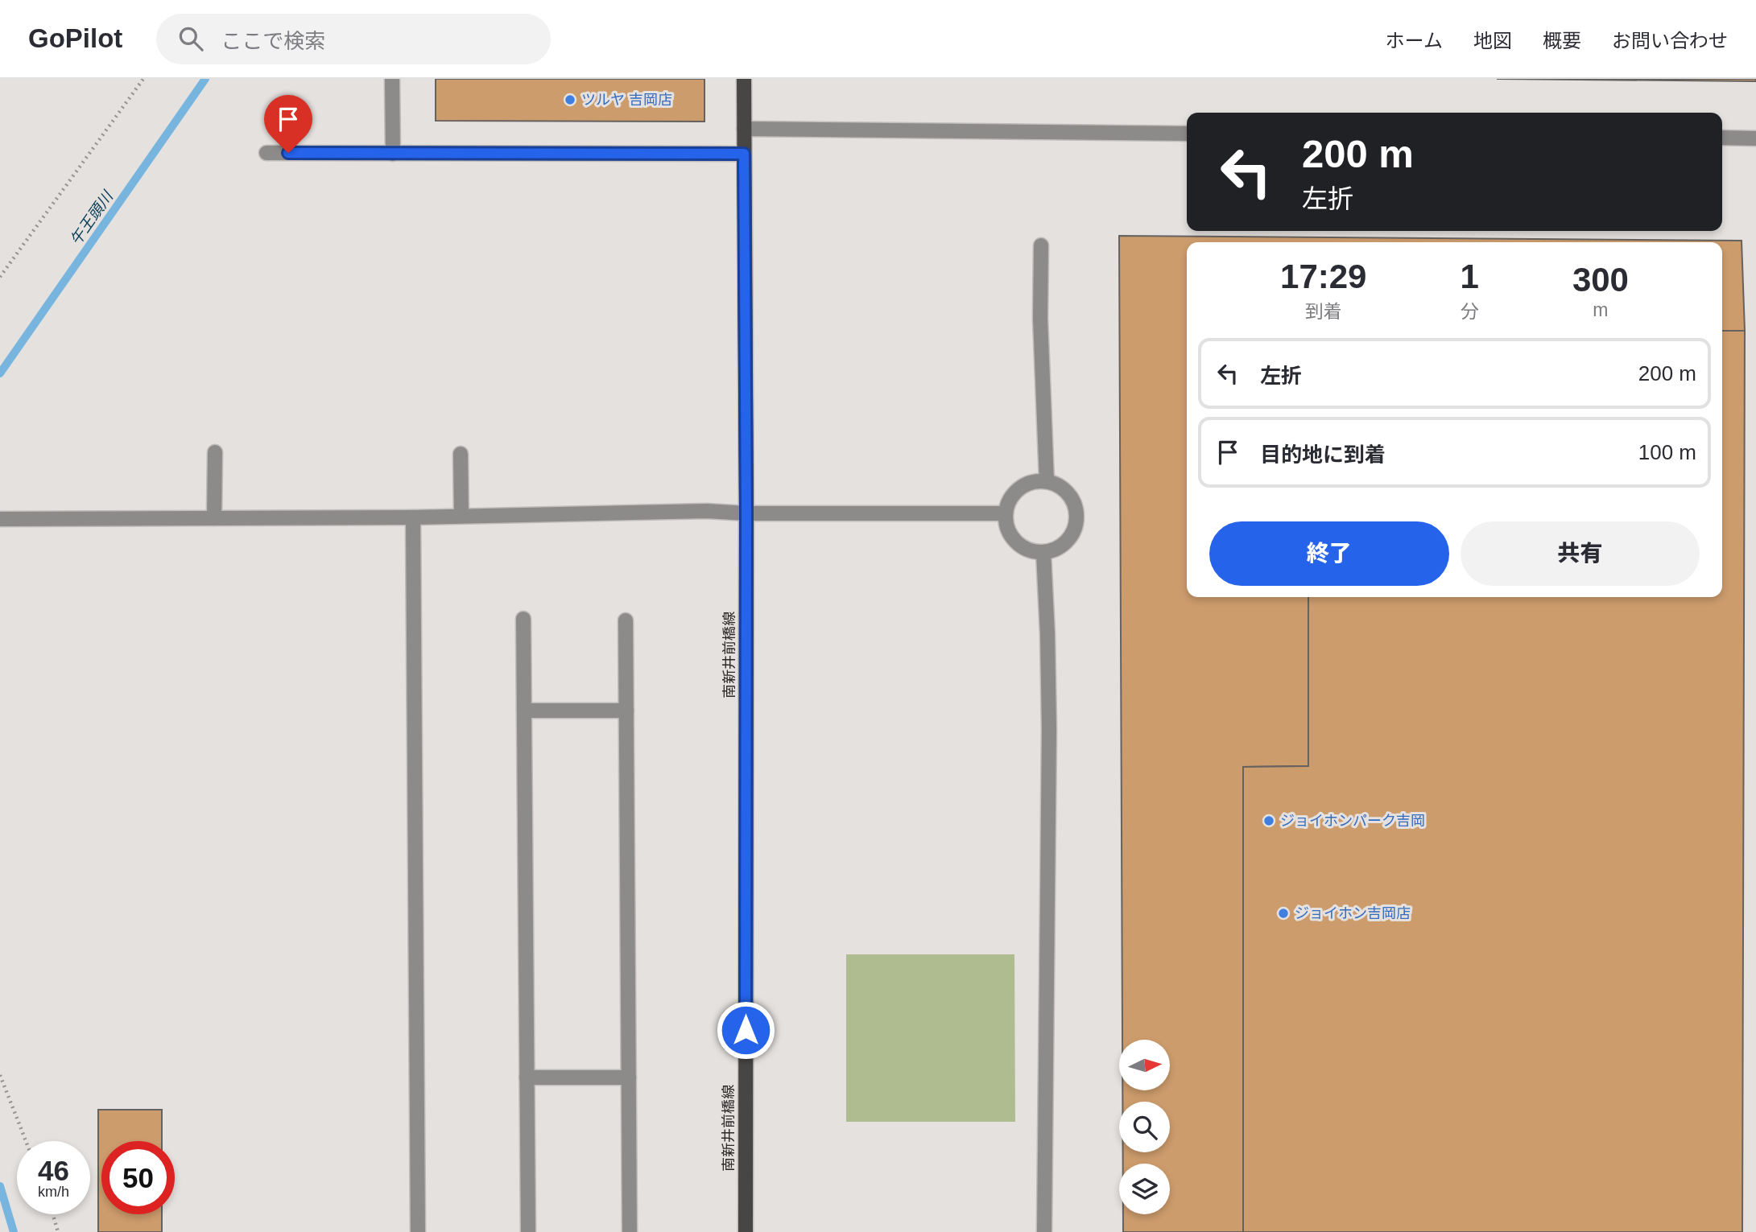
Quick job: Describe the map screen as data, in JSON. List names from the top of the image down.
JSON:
{
  "streets": {
    "main road": ["南新井前橋線"]
  },
  "water": ["午王頭川"],
  "places": ["ツルヤ 吉岡店", "ジョイホンパーク吉岡", "ジョイホン吉岡店"],
  "north": "right",
  "page": {
    "header": "GoPilot",
    "search": "ここで検索",
    "nav": [
      "ホーム",
      "地図",
      "概要",
      "お問い合わせ"
    ],
    "turn": ["200 m", "左折"],
    "eta": [
      "17:29",
      "到着",
      "1",
      "分",
      "300",
      "m"
    ],
    "list": [
      {
        "name": "左折",
        "value": "200 m"
      },
      {
        "name": "目的地に到着",
        "value": "100 m"
      }
    ],
    "buttons": ["終了", "共有"],
    "speed": "46 km/h",
    "limit": "50"
  }
}
